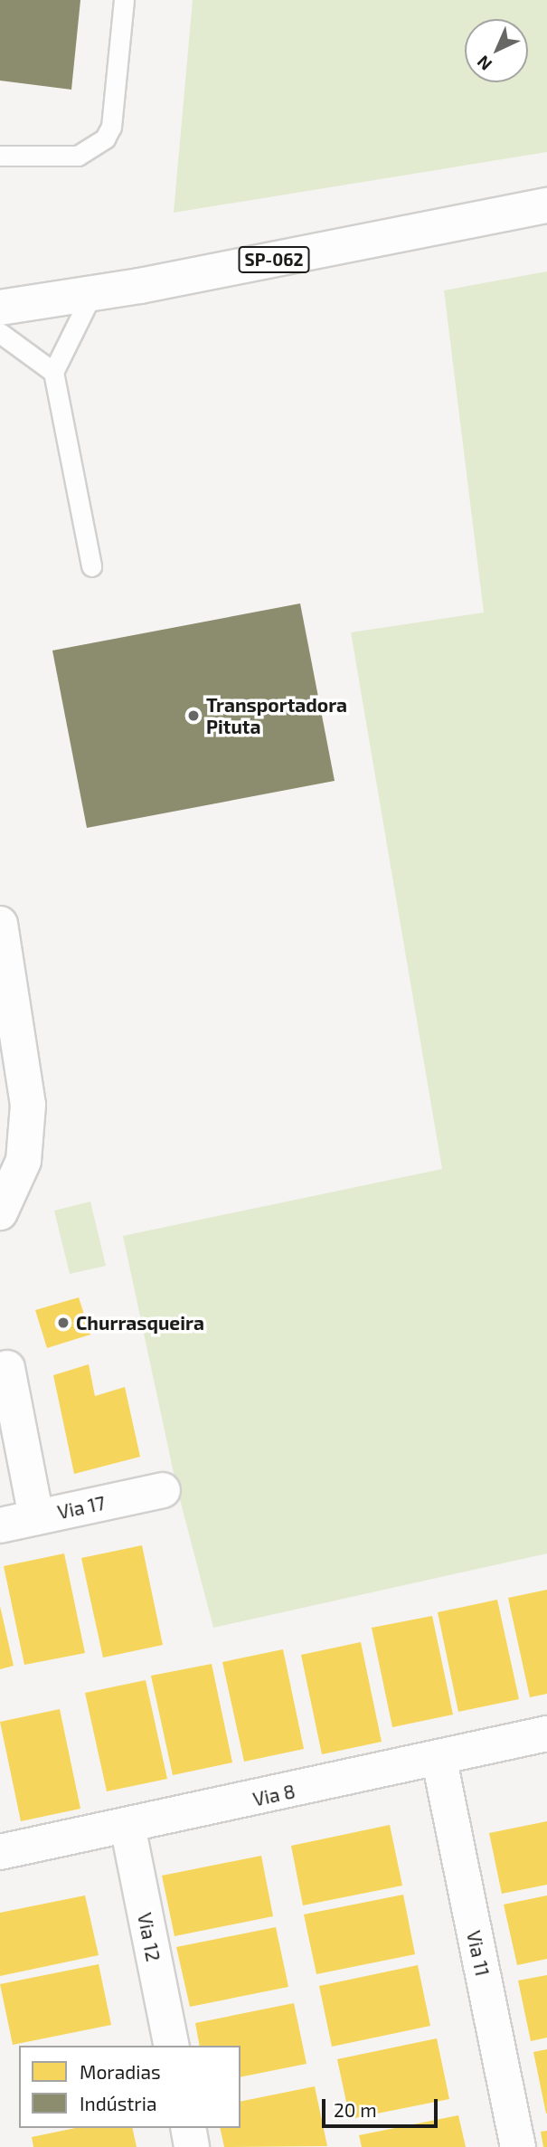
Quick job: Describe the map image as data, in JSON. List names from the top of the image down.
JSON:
{
  "streets": {
    "street": [
      "SP-062",
      "Via 17",
      "Via 8",
      "Via 12",
      "Via 11"
    ]
  },
  "crossings": [
    ["Via 8", "Via 12"],
    ["Via 8", "Via 11"]
  ],
  "places": ["Transportadora Pituta", "Churrasqueira"],
  "legend": ["Moradias", "Indústria"],
  "scale_bar": "20 m",
  "north": "bottom left"
}
